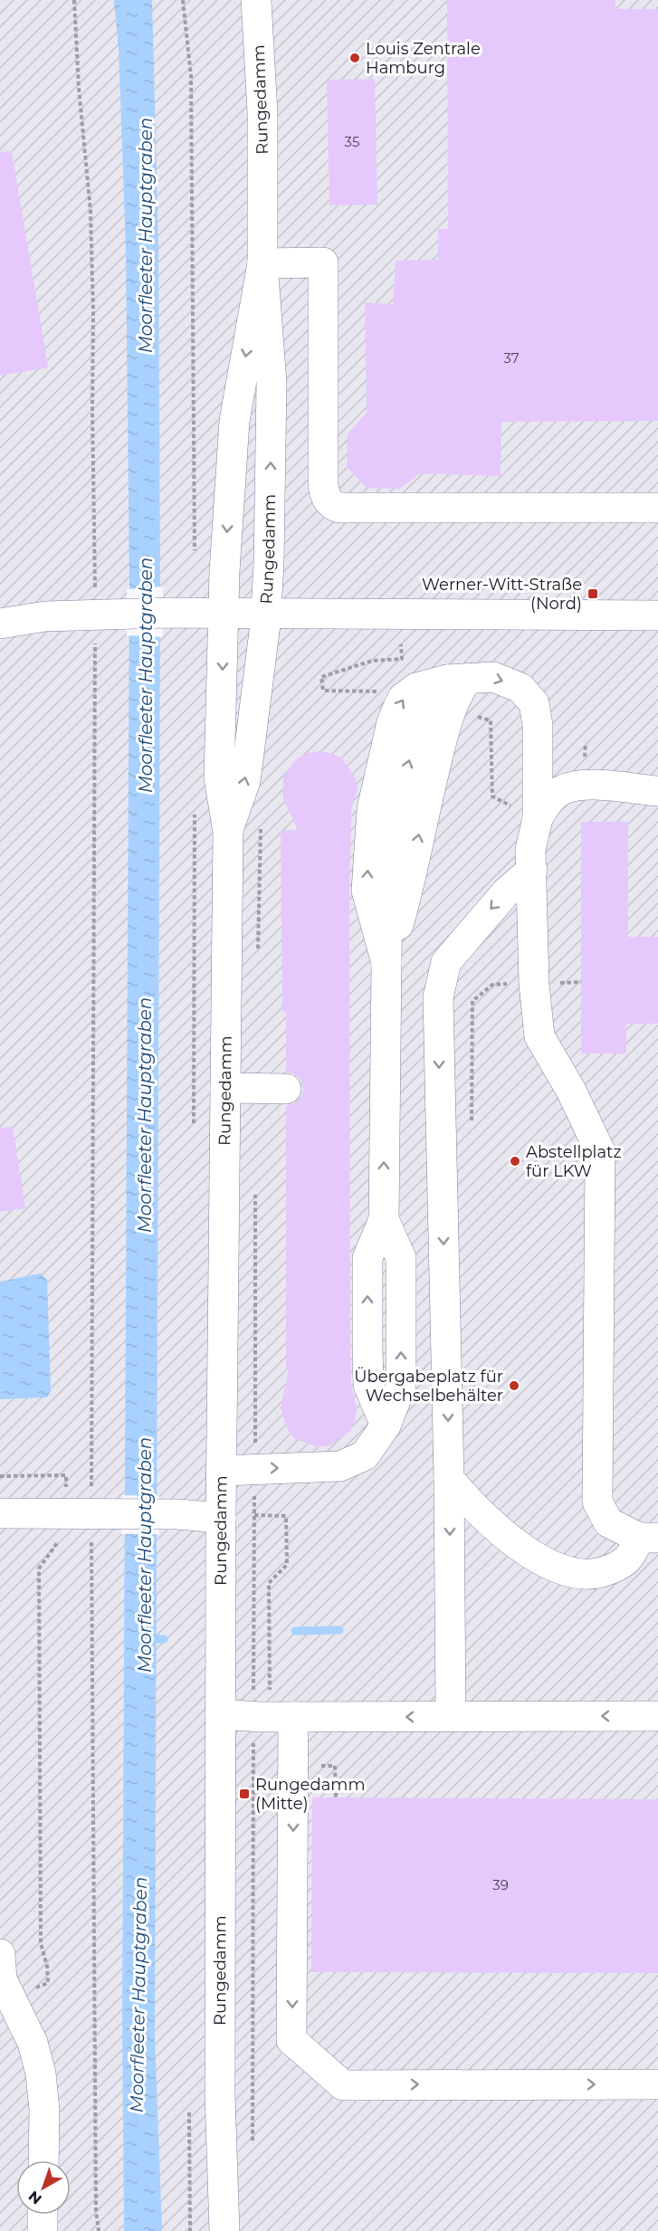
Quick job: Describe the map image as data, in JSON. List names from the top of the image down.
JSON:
{
  "streets": {
    "street": ["Rungedamm"]
  },
  "water": ["Moorfleeter Hauptgraben"],
  "places": {
    "other": ["Louis Zentrale Hamburg", "Abstellplatz für LKW", "Übergabeplatz für Wechselbehälter"],
    "transit": ["Werner-Witt-Straße (Nord)", "Rungedamm (Mitte)"]
  },
  "house_numbers": ["35", "37", "39"],
  "north": "bottom left"
}
